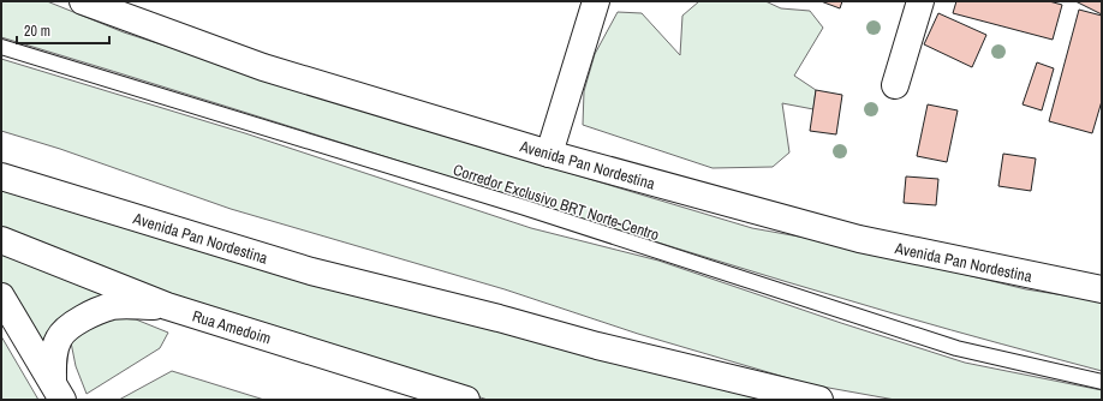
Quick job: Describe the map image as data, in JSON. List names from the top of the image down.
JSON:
{
  "streets": {
    "main road": ["Avenida Pan Nordestina", "Rua Amedoim"],
    "lane": ["Corredor Exclusivo BRT Norte-Centro"]
  },
  "scale_bar": "20 m"
}
